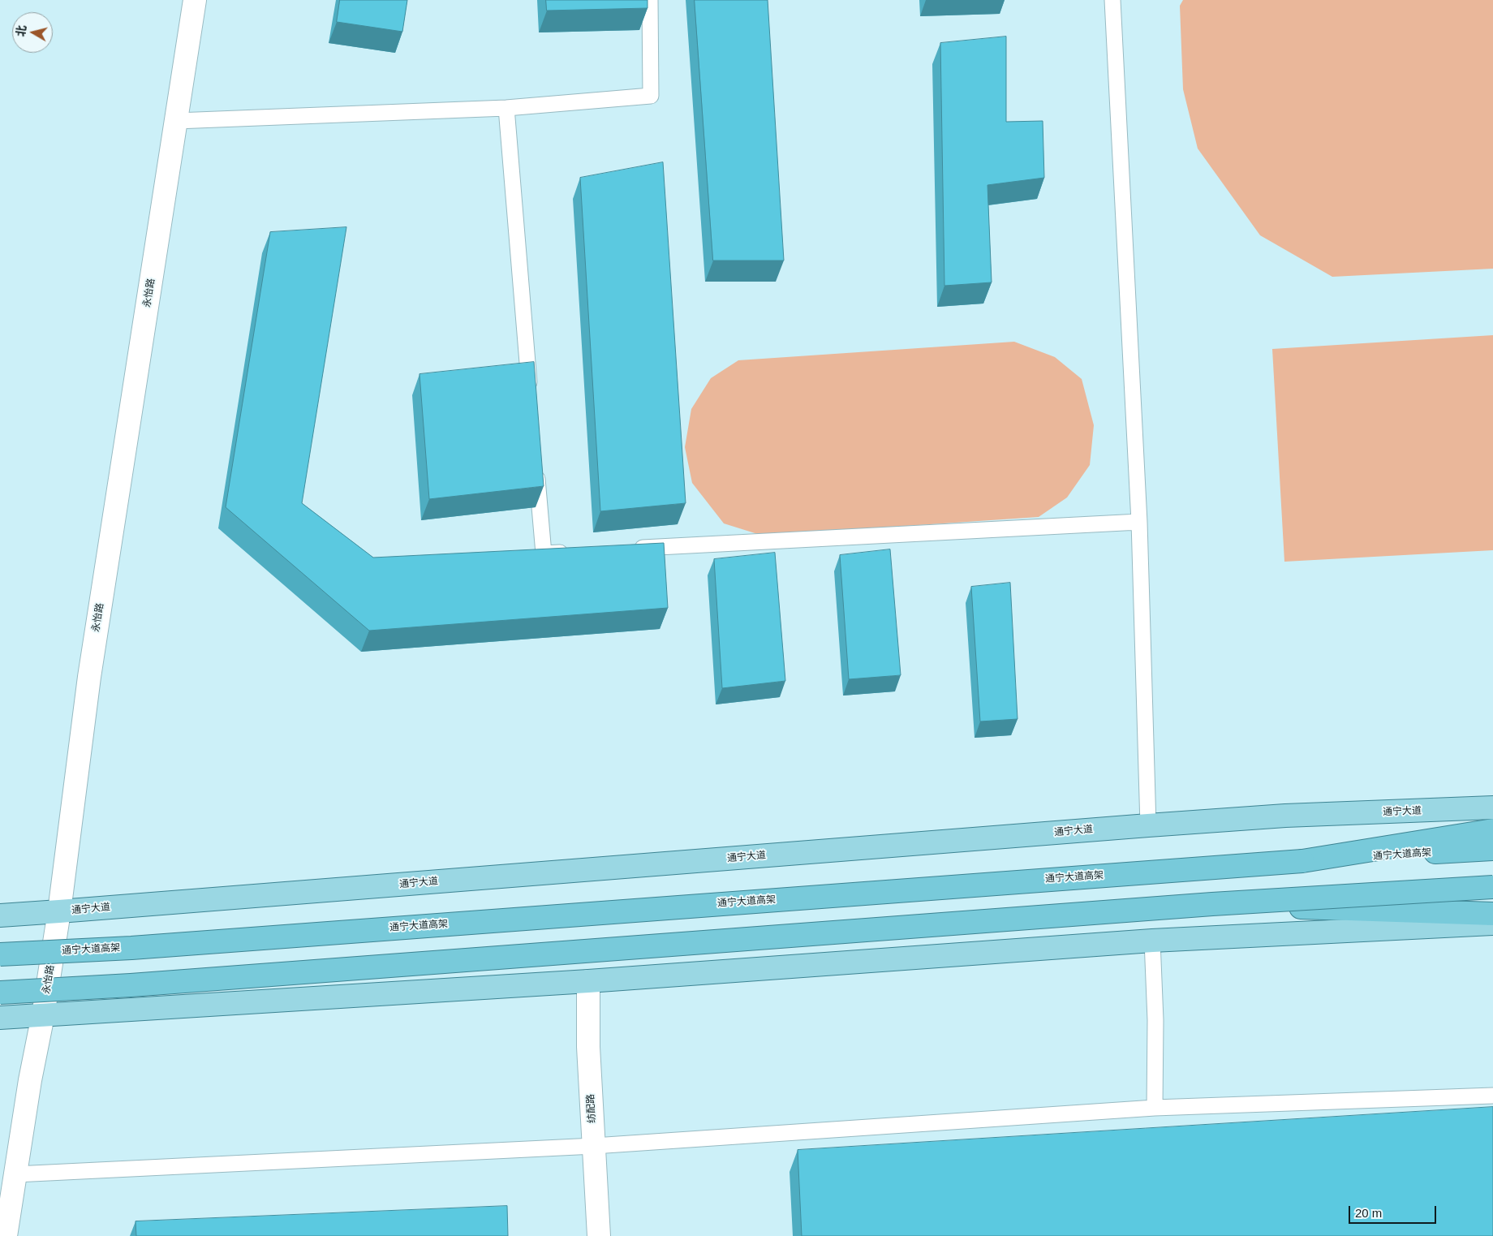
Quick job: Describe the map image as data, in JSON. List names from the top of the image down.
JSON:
{
  "streets": {
    "highway": ["通宁大道高架"],
    "main road": ["通宁大道"],
    "street": ["永怡路", "纺配路"]
  },
  "crossings": [
    ["永怡路", "通宁大道"]
  ],
  "scale_bar": "20 m",
  "north": "left"
}
